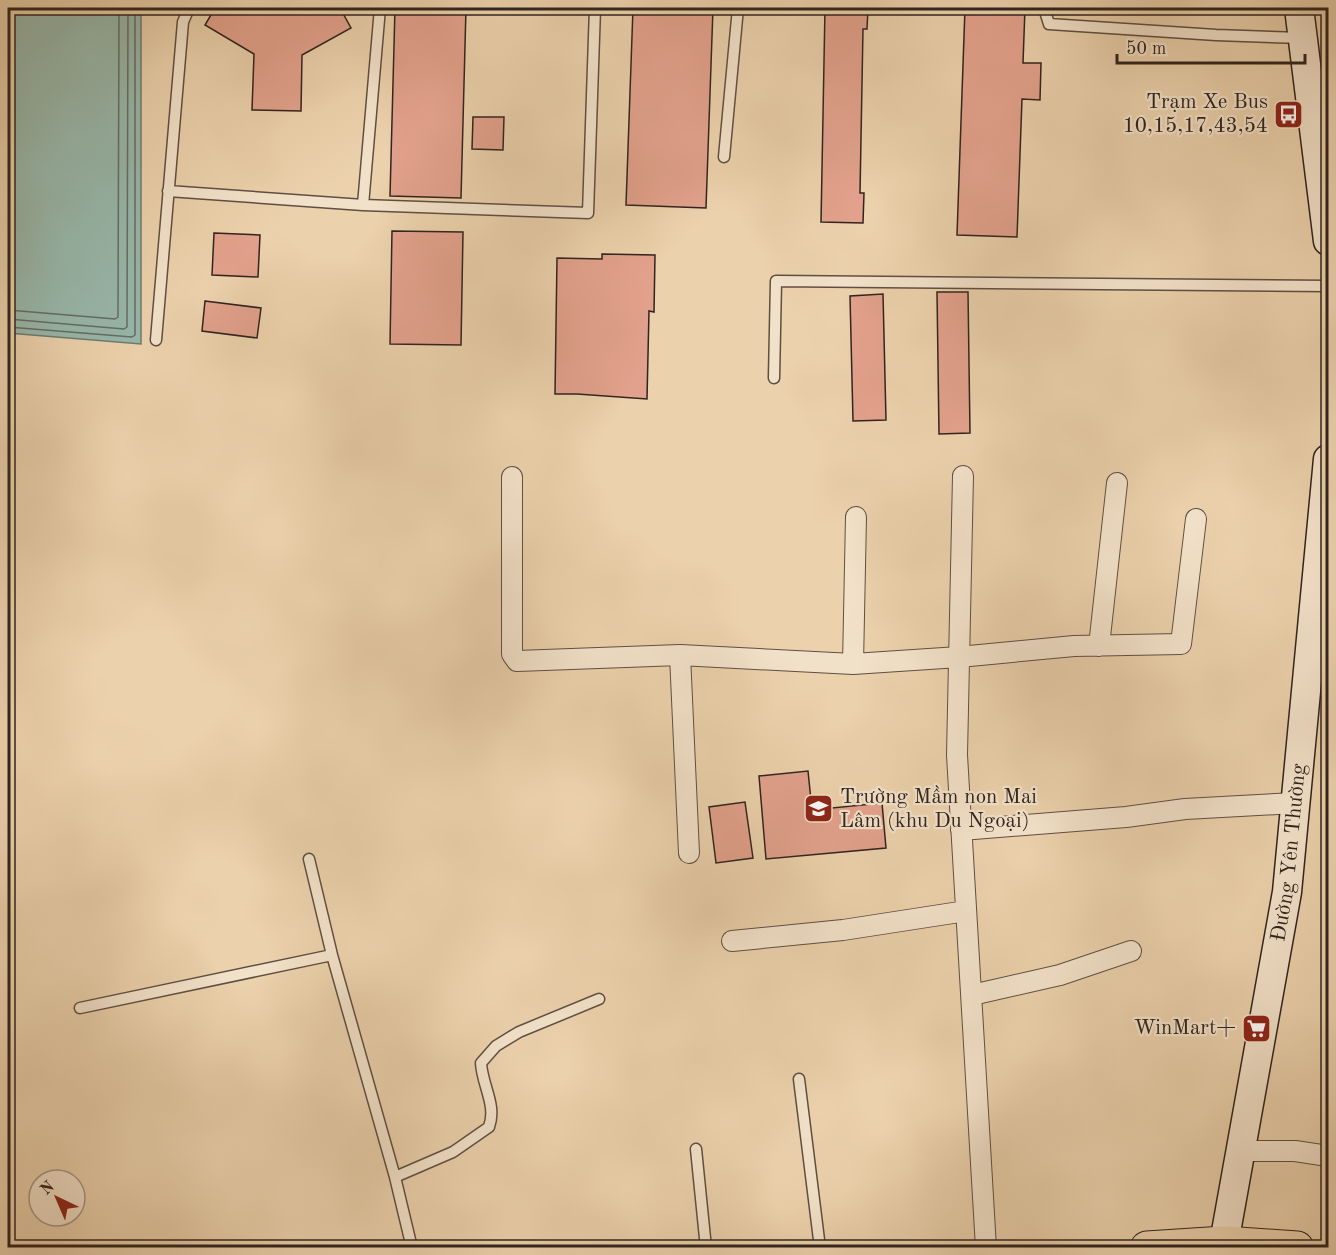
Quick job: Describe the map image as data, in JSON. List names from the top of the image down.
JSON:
{
  "streets": {
    "main road": ["Đường Yên Thường"]
  },
  "places": {
    "bus stop": ["Trạm Xe Bus 10,15,17,43,54"],
    "school or university": ["Trường Mầm non Mai Lâm (khu Du Ngoại)"],
    "supermarket": ["WinMart+"]
  },
  "scale_bar": "50 m",
  "north": "top left"
}
